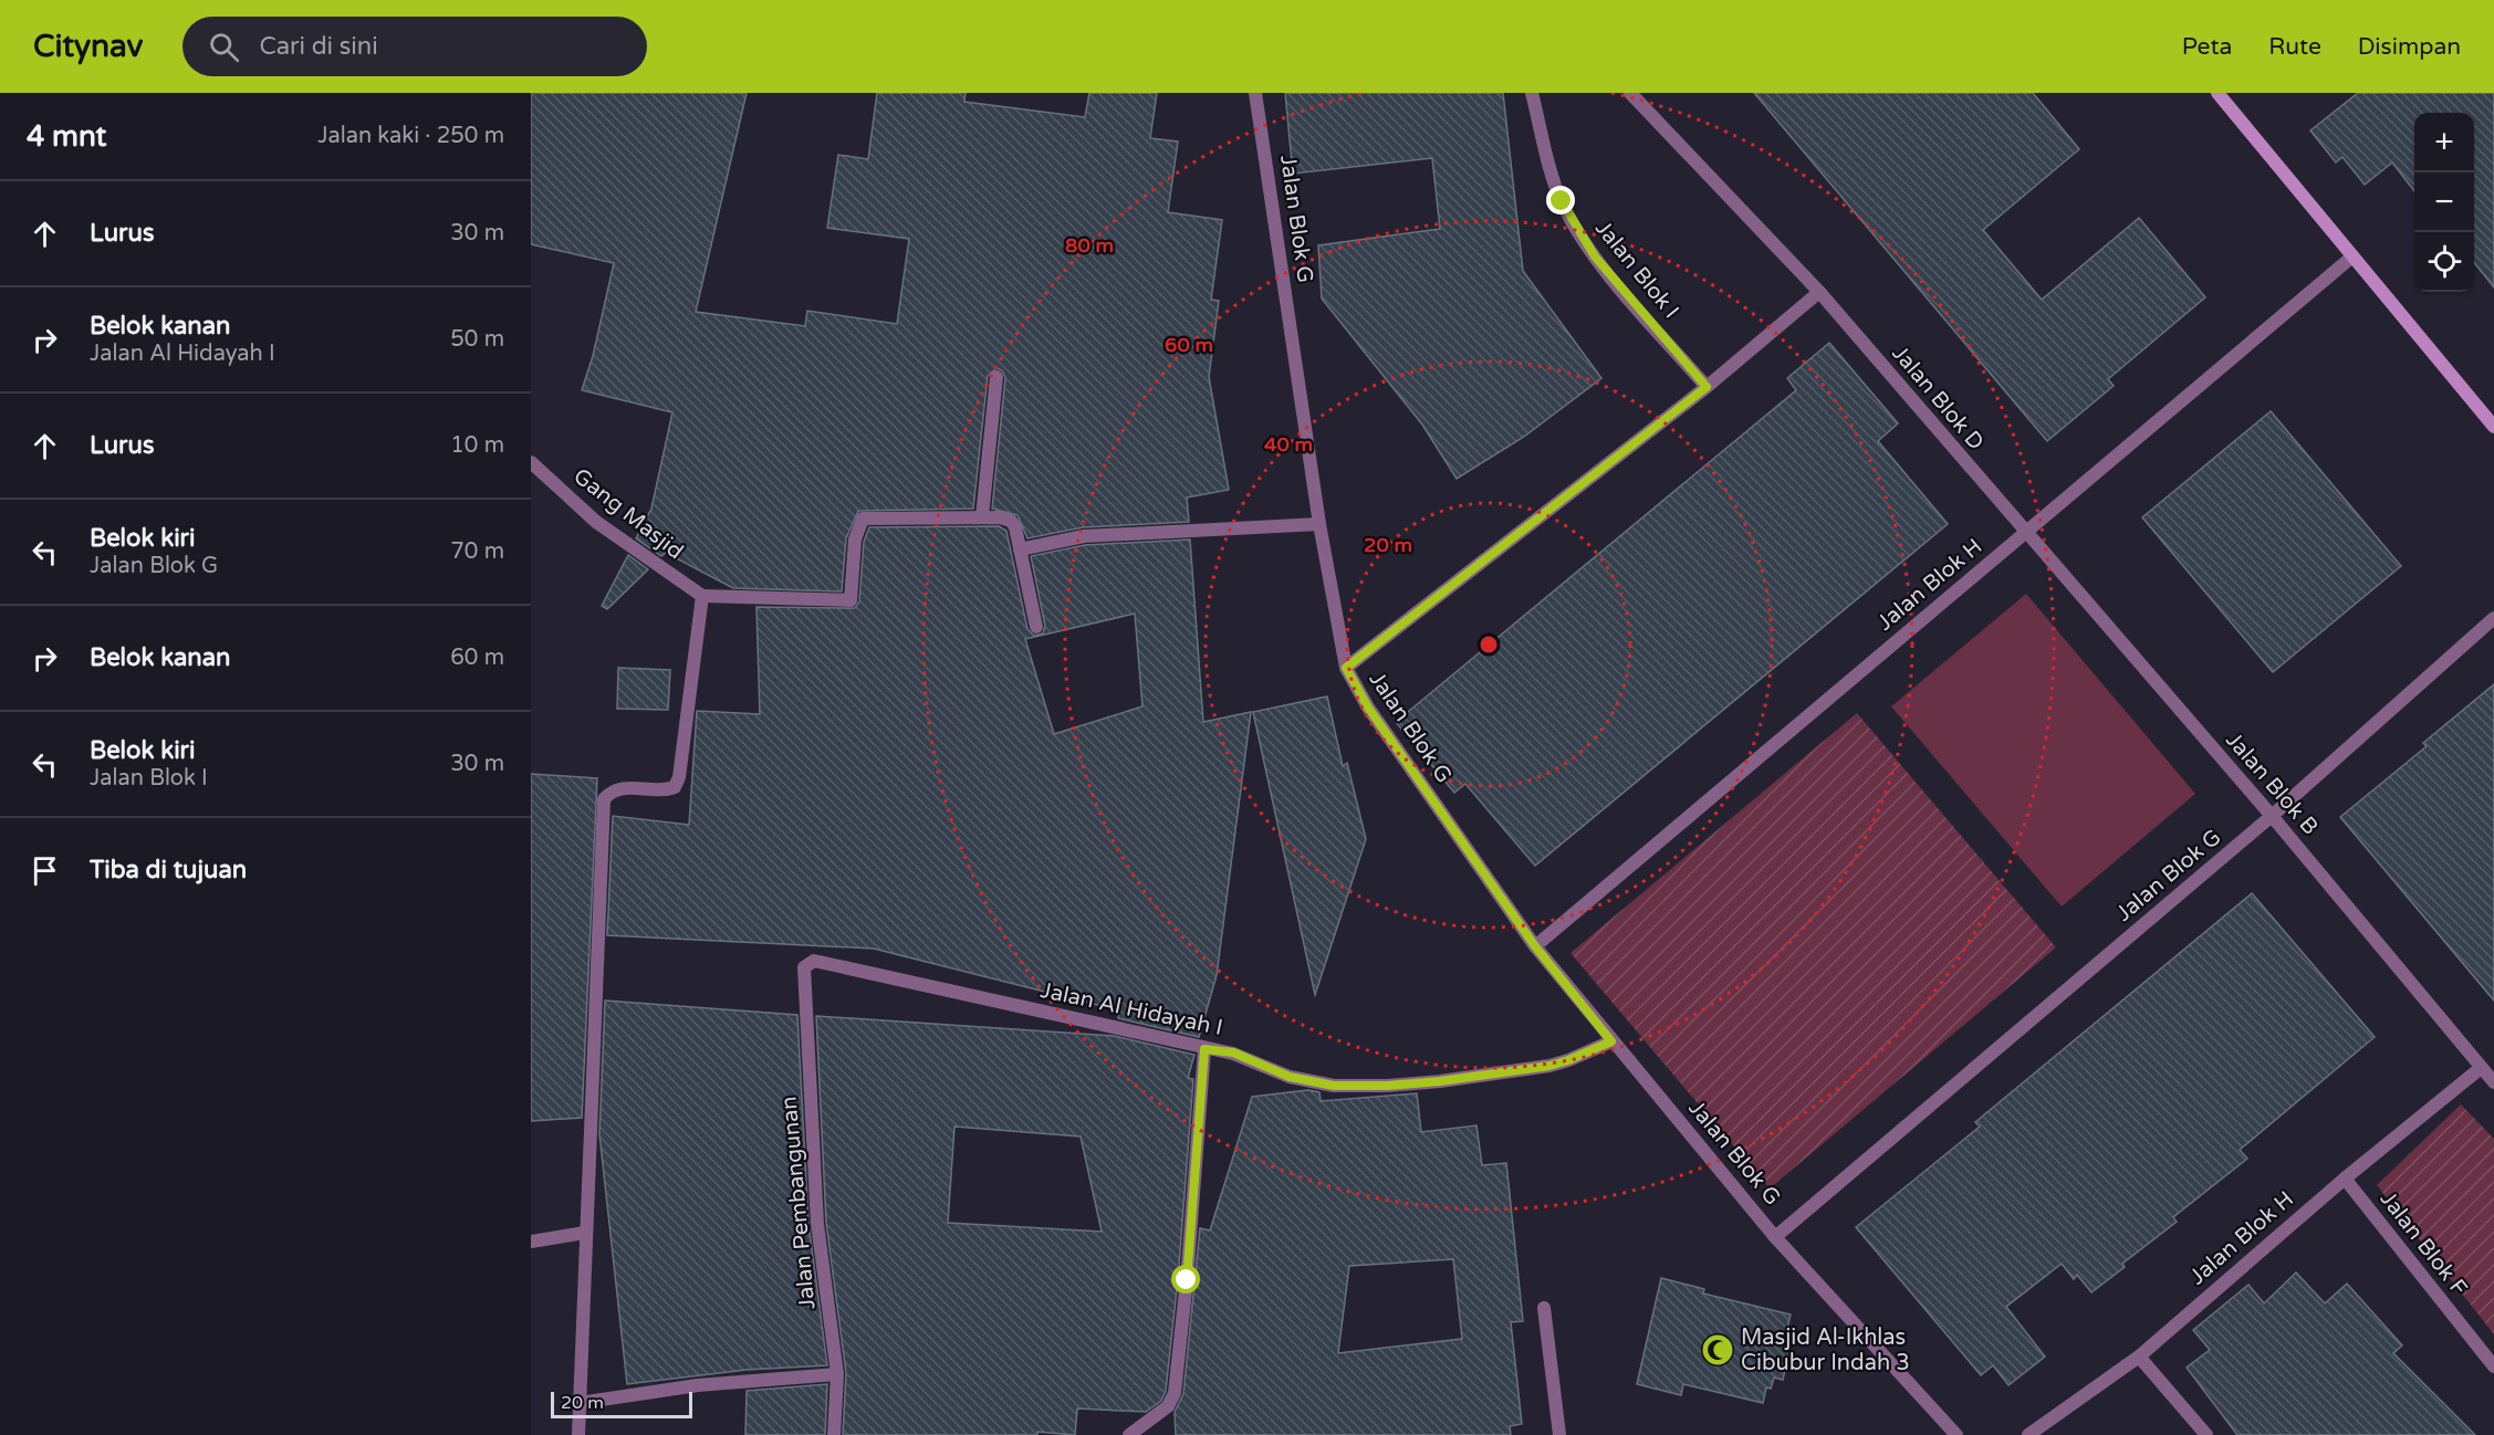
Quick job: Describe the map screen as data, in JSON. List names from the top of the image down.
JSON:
{
  "streets": {
    "street": [
      "Jalan Blok G",
      "Jalan Blok I",
      "Jalan Blok D",
      "Gang Masjid",
      "Jalan Blok H",
      "Jalan Blok B",
      "Jalan Al Hidayah I",
      "Jalan Pembangunan",
      "Jalan Blok F"
    ]
  },
  "crossings": [
    ["Jalan Blok G", "Jalan Blok H"],
    ["Jalan Blok G", "Jalan Blok B"],
    ["Jalan Blok G", "Jalan Al Hidayah I"],
    ["Jalan Blok D", "Jalan Blok H"],
    ["Jalan Blok D", "Jalan Blok B"],
    ["Jalan Blok H", "Jalan Blok B"],
    ["Jalan Blok H", "Jalan Blok F"],
    ["Jalan Al Hidayah I", "Jalan Pembangunan"]
  ],
  "places": {
    "mosque": ["Masjid Al-Ikhlas Cibubur Indah 3"]
  },
  "scale_bar": "20 m",
  "page": {
    "header": "Citynav",
    "search": "Cari di sini",
    "nav": ["Peta", "Rute", "Disimpan"],
    "heading": ["4 mnt", "Jalan kaki · 250 m"],
    "map_buttons": ["+", "−"],
    "list": [
      ["Lurus", "30 m"],
      ["Belok kanan", "Jalan Al Hidayah I", "50 m"],
      ["Lurus", "10 m"],
      ["Belok kiri", "Jalan Blok G", "70 m"],
      ["Belok kanan", "60 m"],
      ["Belok kiri", "Jalan Blok I", "30 m"],
      "Tiba di tujuan"
    ],
    "scale": "20 m"
  },
  "rings": [
    "80 m",
    "60 m",
    "40 m",
    "20 m"
  ]
}
